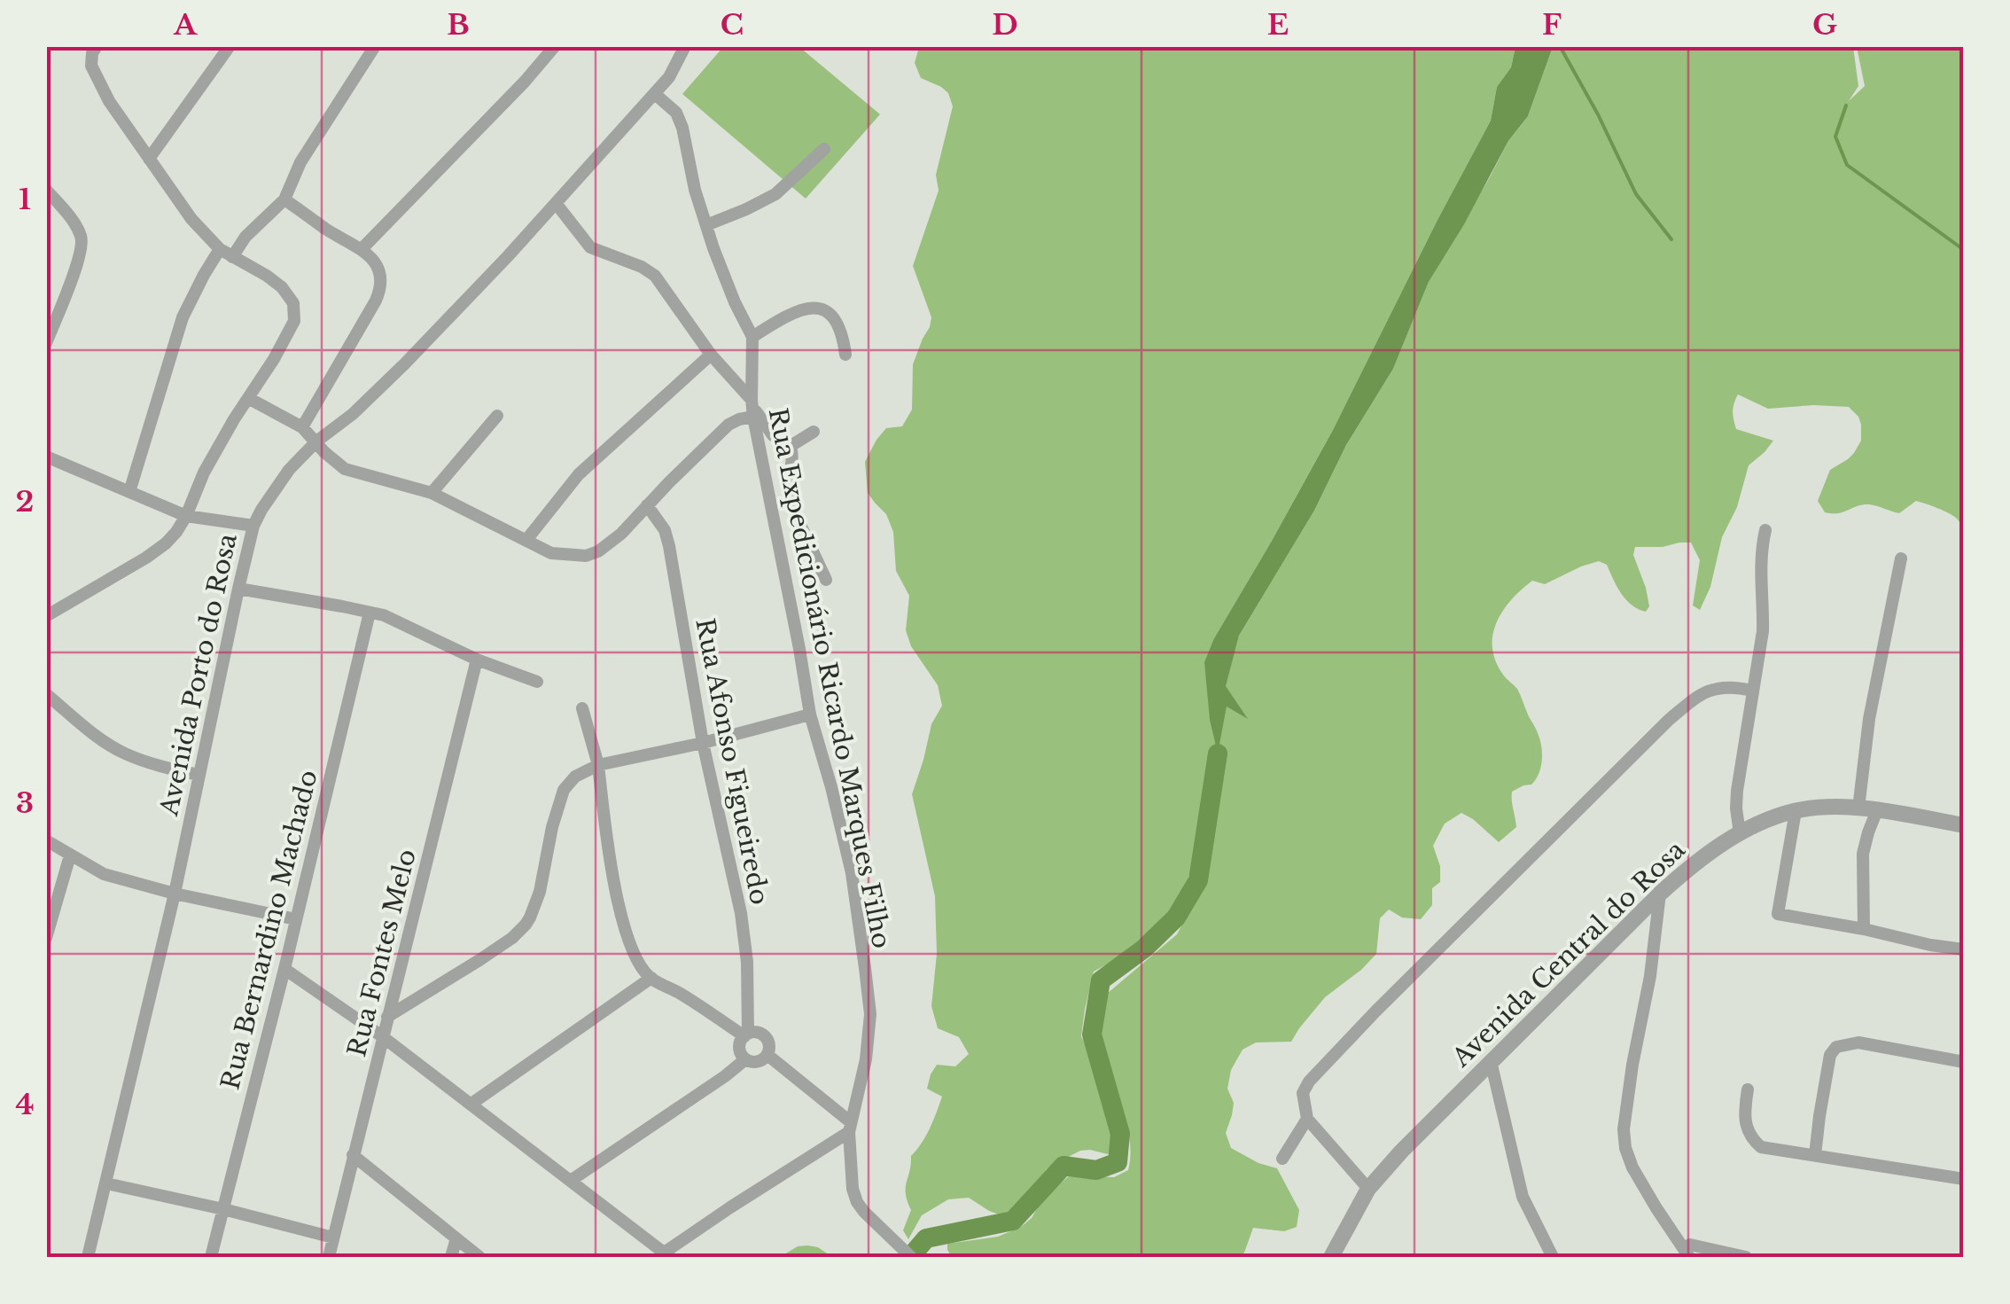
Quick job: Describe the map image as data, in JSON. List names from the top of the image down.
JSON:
{
  "streets": {
    "street": [
      "Avenida Porto do Rosa",
      "Rua Expedicionário Ricardo Marques Filho",
      "Rua Afonso Figueiredo",
      "Rua Bernardino Machado",
      "Rua Fontes Melo",
      "Avenida Central do Rosa"
    ]
  },
  "crossings": [
    ["Avenida Porto do Rosa", "Rua Expedicionário Ricardo Marques Filho"]
  ],
  "grid": {
    "columns": [
      "A",
      "B",
      "C",
      "D",
      "E",
      "F",
      "G"
    ],
    "rows": [
      "1",
      "2",
      "3",
      "4"
    ]
  }
}
